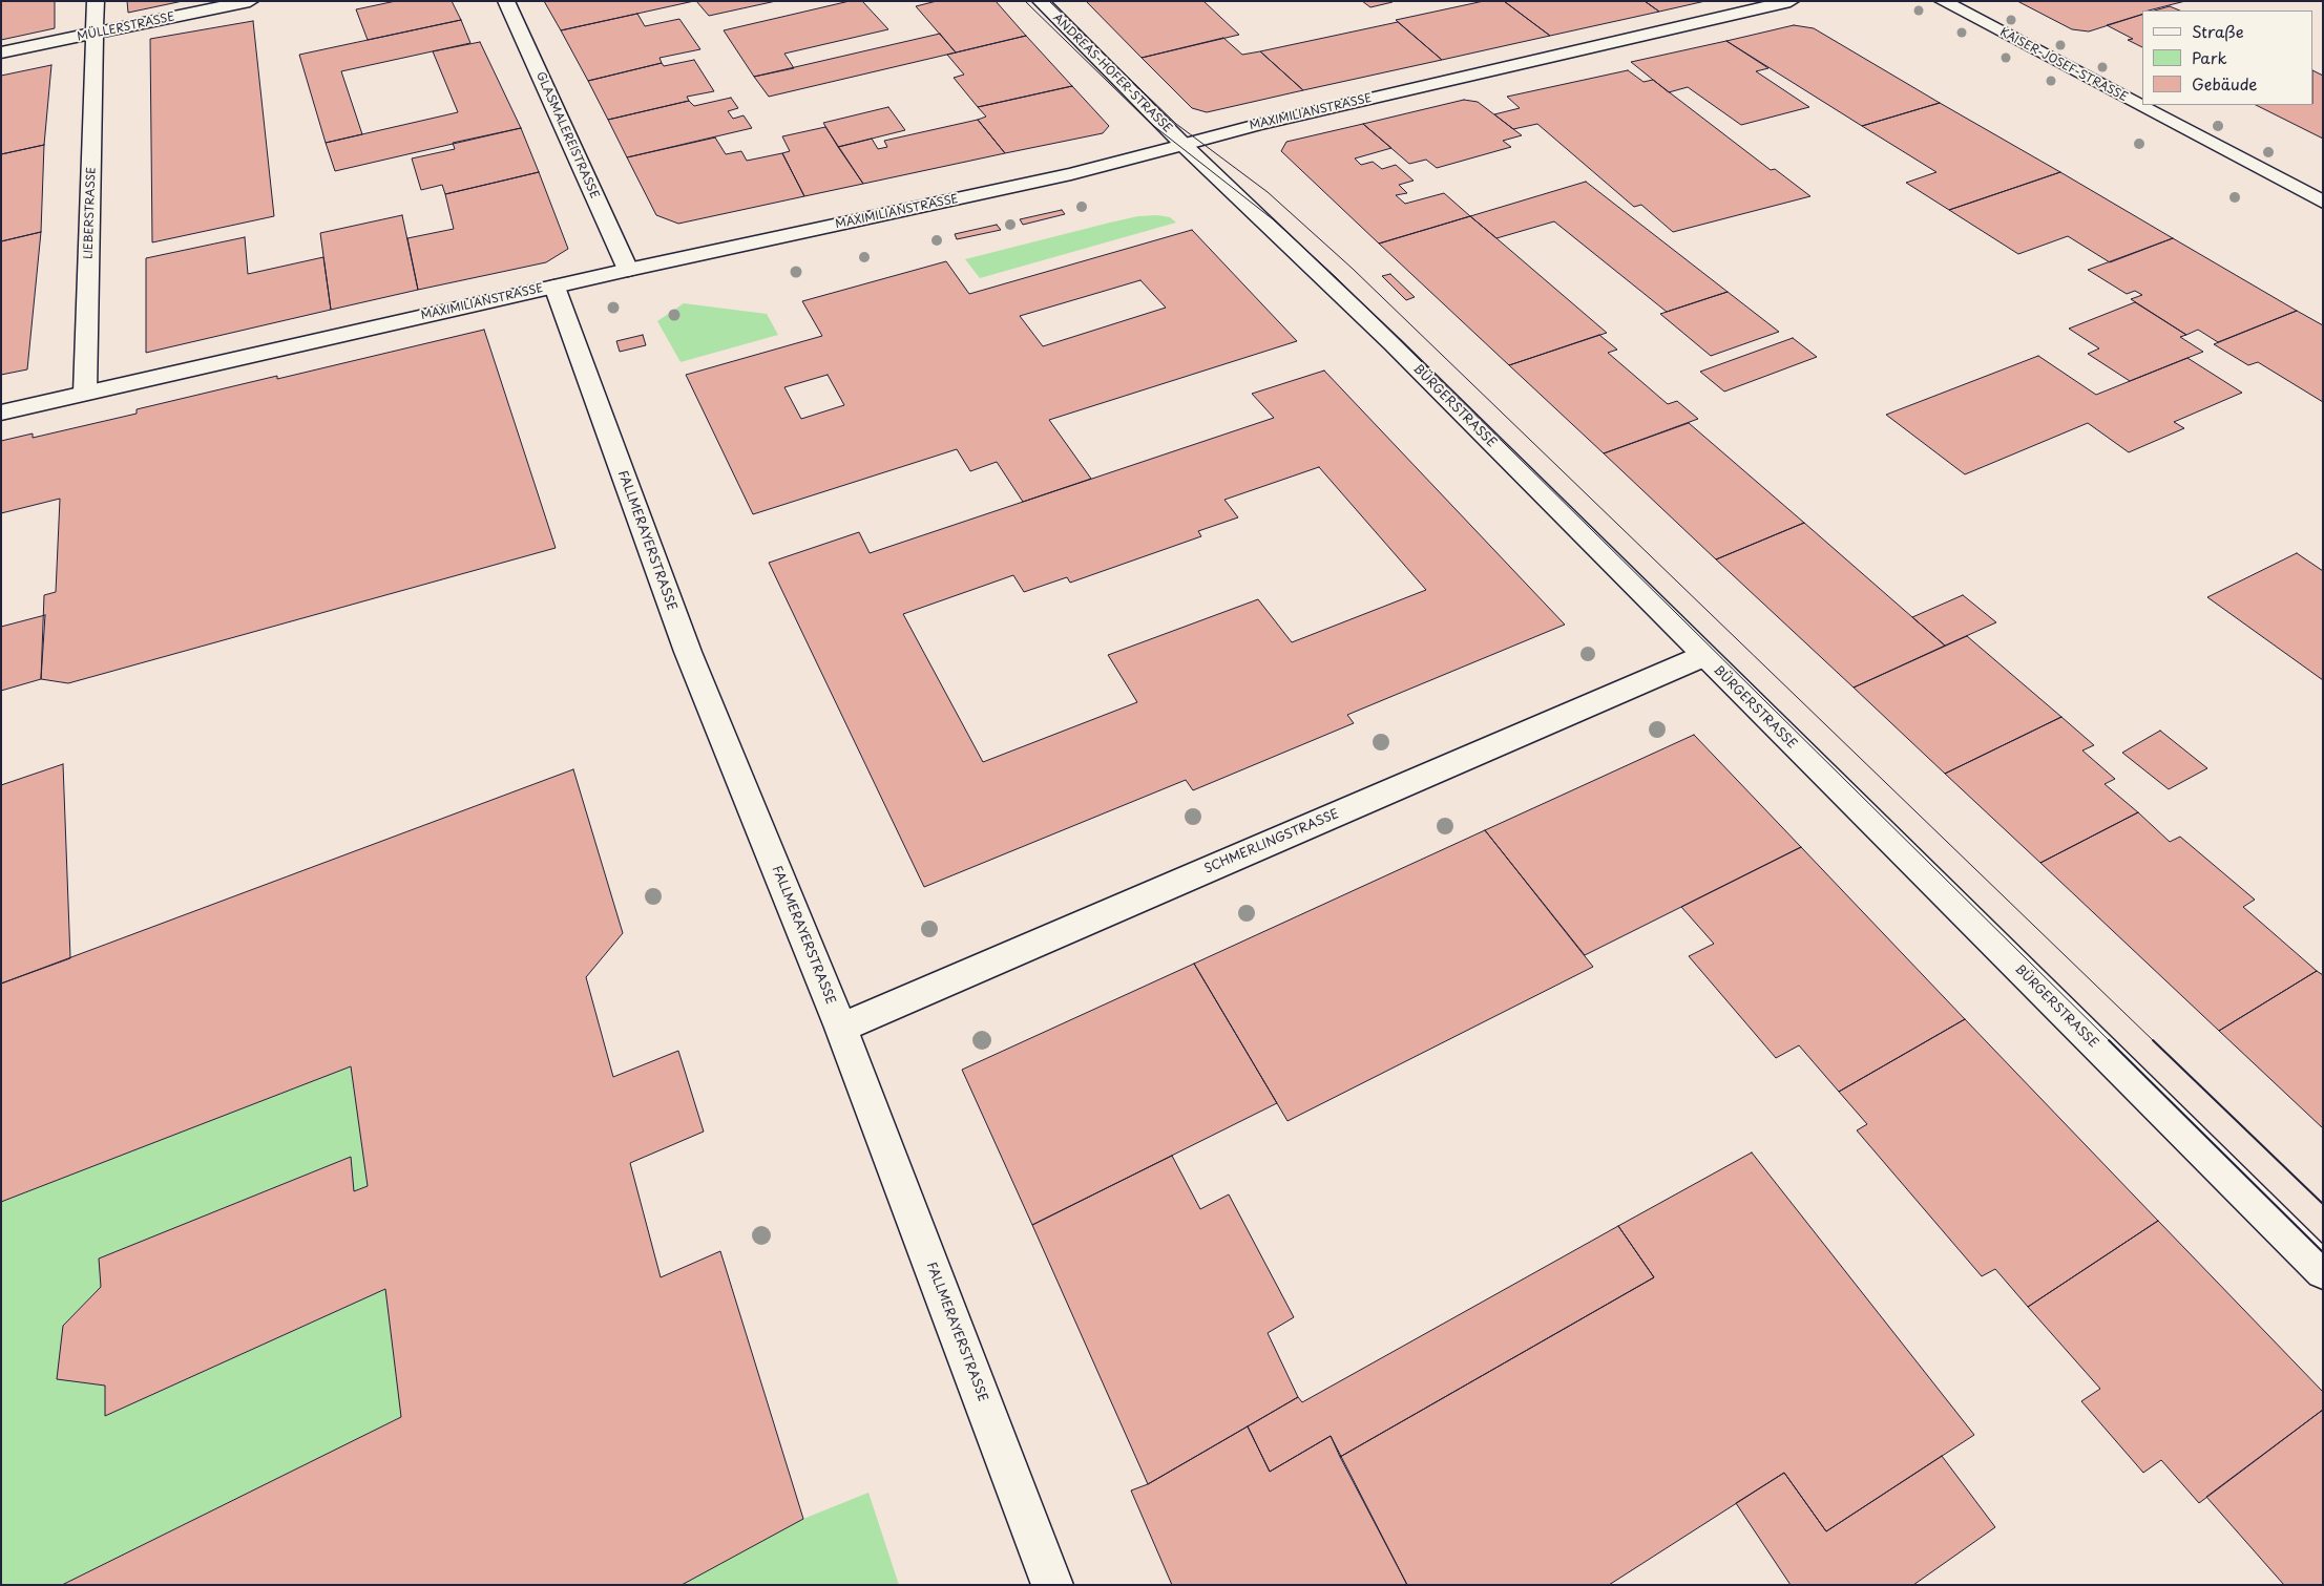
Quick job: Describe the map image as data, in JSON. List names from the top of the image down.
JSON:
{
  "streets": {
    "street": [
      "MÜLLERSTRASSE",
      "KAISER-JOSEF-STRASSE",
      "ANDREAS-HOFER-STRASSE",
      "MAXIMILIANSTRASSE",
      "GLASMALEREISTRASSE",
      "LIEBERSTRASSE",
      "BÜRGERSTRASSE",
      "FALLMERAYERSTRASSE",
      "SCHMERLINGSTRASSE"
    ]
  },
  "crossings": [
    ["MÜLLERSTRASSE", "LIEBERSTRASSE"],
    ["ANDREAS-HOFER-STRASSE", "MAXIMILIANSTRASSE"],
    ["ANDREAS-HOFER-STRASSE", "BÜRGERSTRASSE"],
    ["MAXIMILIANSTRASSE", "GLASMALEREISTRASSE"],
    ["MAXIMILIANSTRASSE", "LIEBERSTRASSE"],
    ["MAXIMILIANSTRASSE", "BÜRGERSTRASSE"],
    ["MAXIMILIANSTRASSE", "FALLMERAYERSTRASSE"],
    ["BÜRGERSTRASSE", "SCHMERLINGSTRASSE"],
    ["FALLMERAYERSTRASSE", "SCHMERLINGSTRASSE"]
  ],
  "legend": ["Straße", "Park", "Gebäude"]
}
